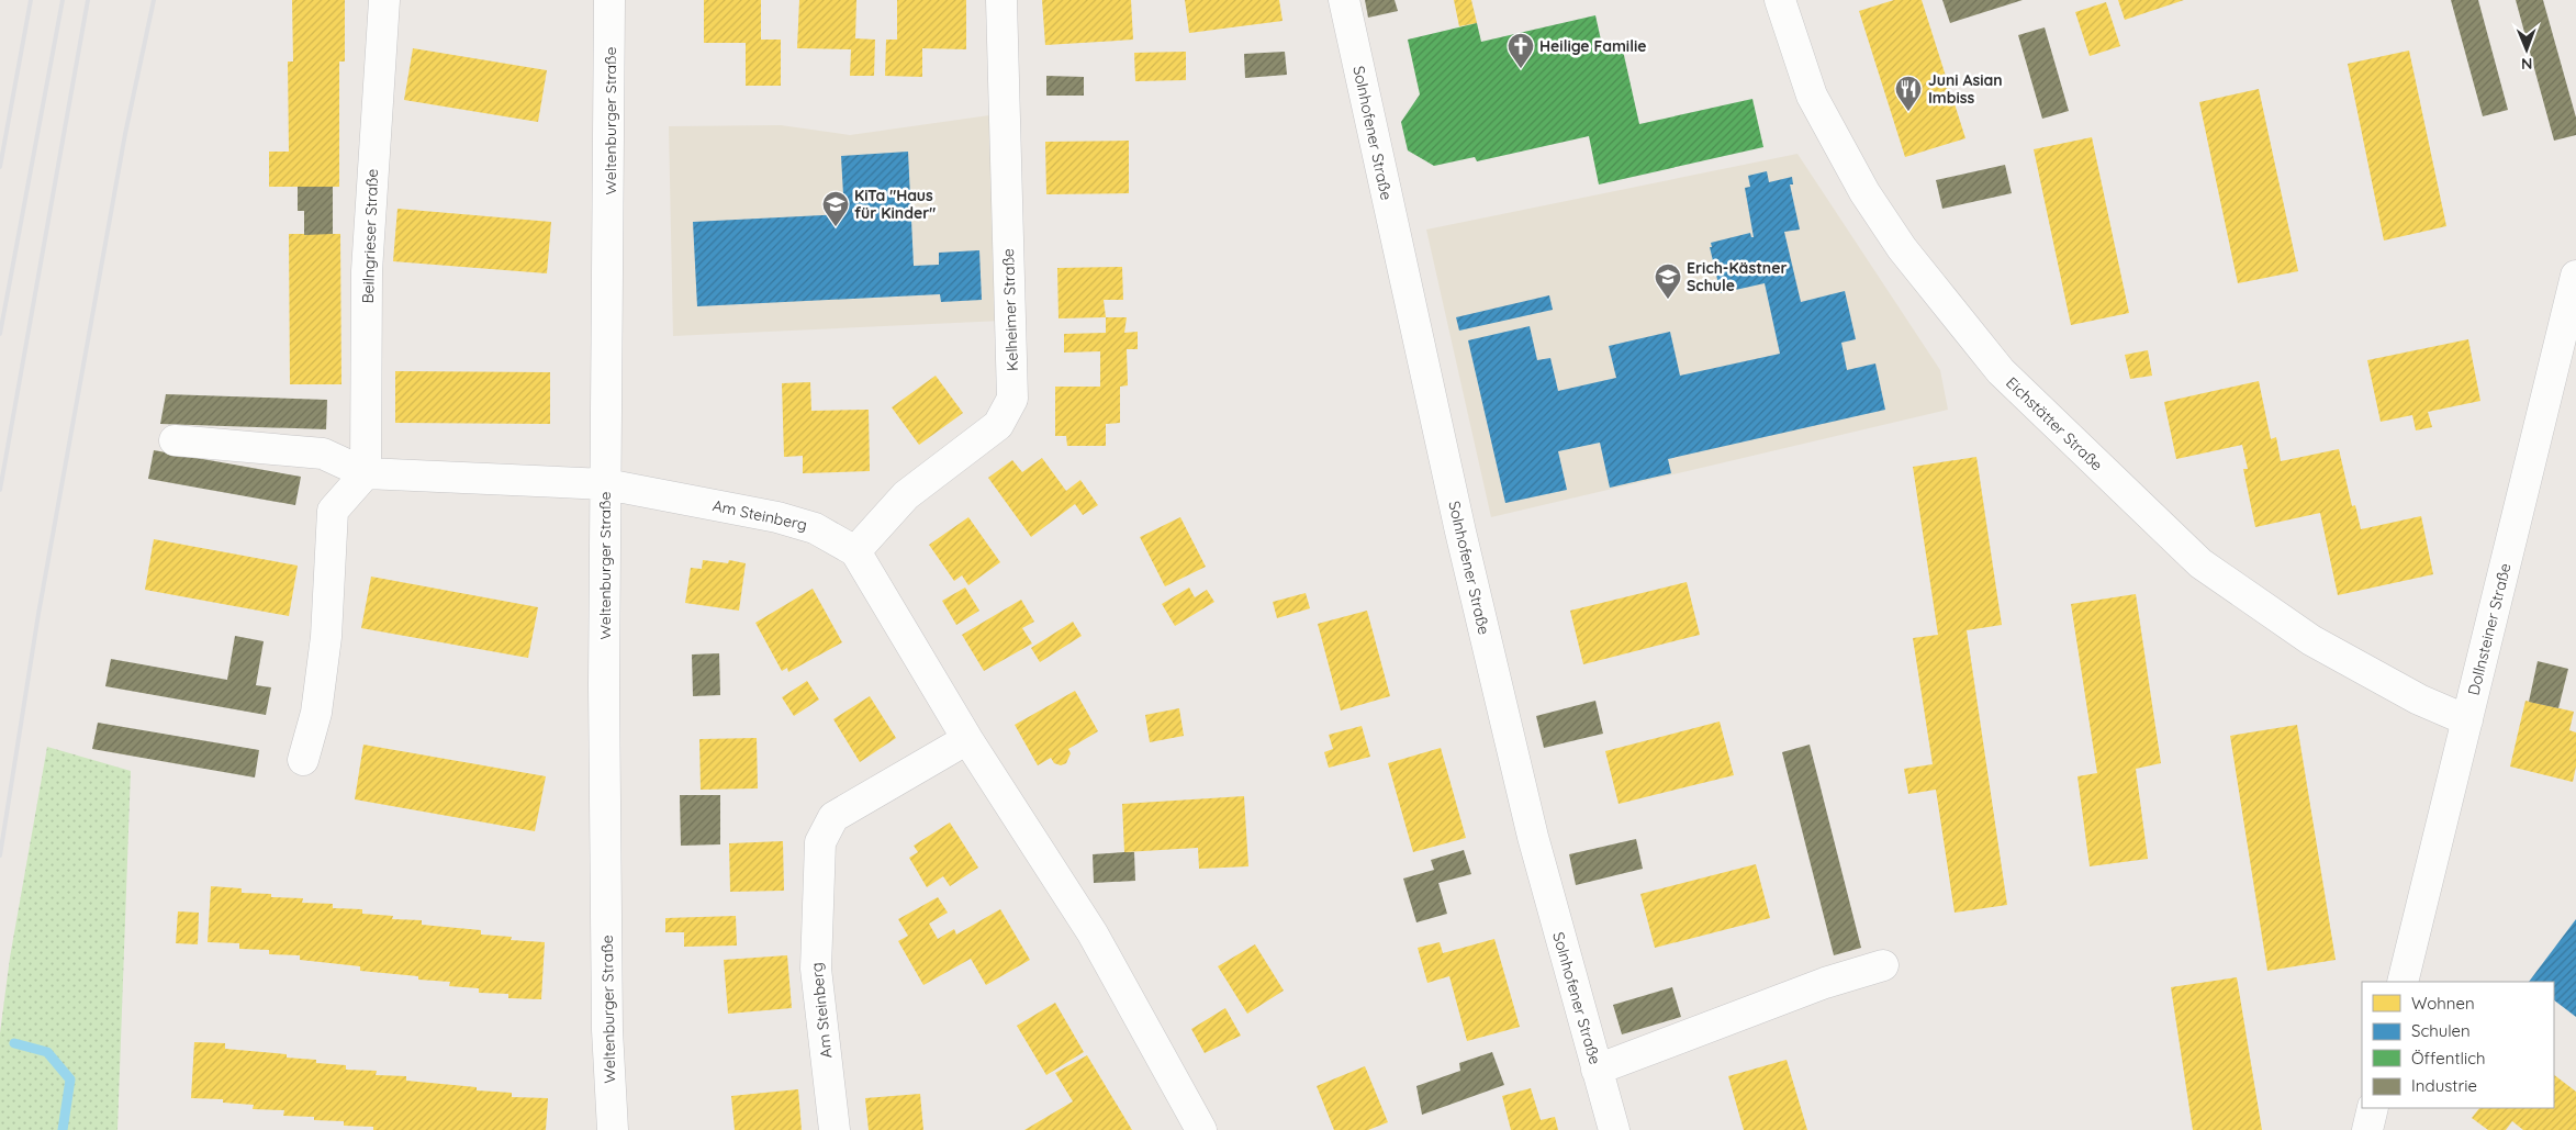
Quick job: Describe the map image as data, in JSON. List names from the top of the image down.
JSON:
{
  "streets": {
    "street": [
      "Weltenburger Straße",
      "Solnhofener Straße",
      "Beilngrieser Straße",
      "Kelheimer Straße",
      "Eichstätter Straße",
      "Am Steinberg",
      "Dollnsteiner Straße"
    ]
  },
  "crossings": [
    ["Weltenburger Straße", "Am Steinberg"],
    ["Kelheimer Straße", "Am Steinberg"],
    ["Eichstätter Straße", "Dollnsteiner Straße"]
  ],
  "places": {
    "church": ["Heilige Familie"],
    "restaurant": ["Juni Asian Imbiss"],
    "school or university": ["KiTa \"Haus für Kinder\"", "Erich-Kästner Schule"]
  },
  "legend": [
    "Wohnen",
    "Schulen",
    "Öffentlich",
    "Industrie"
  ],
  "north": "bottom"
}
